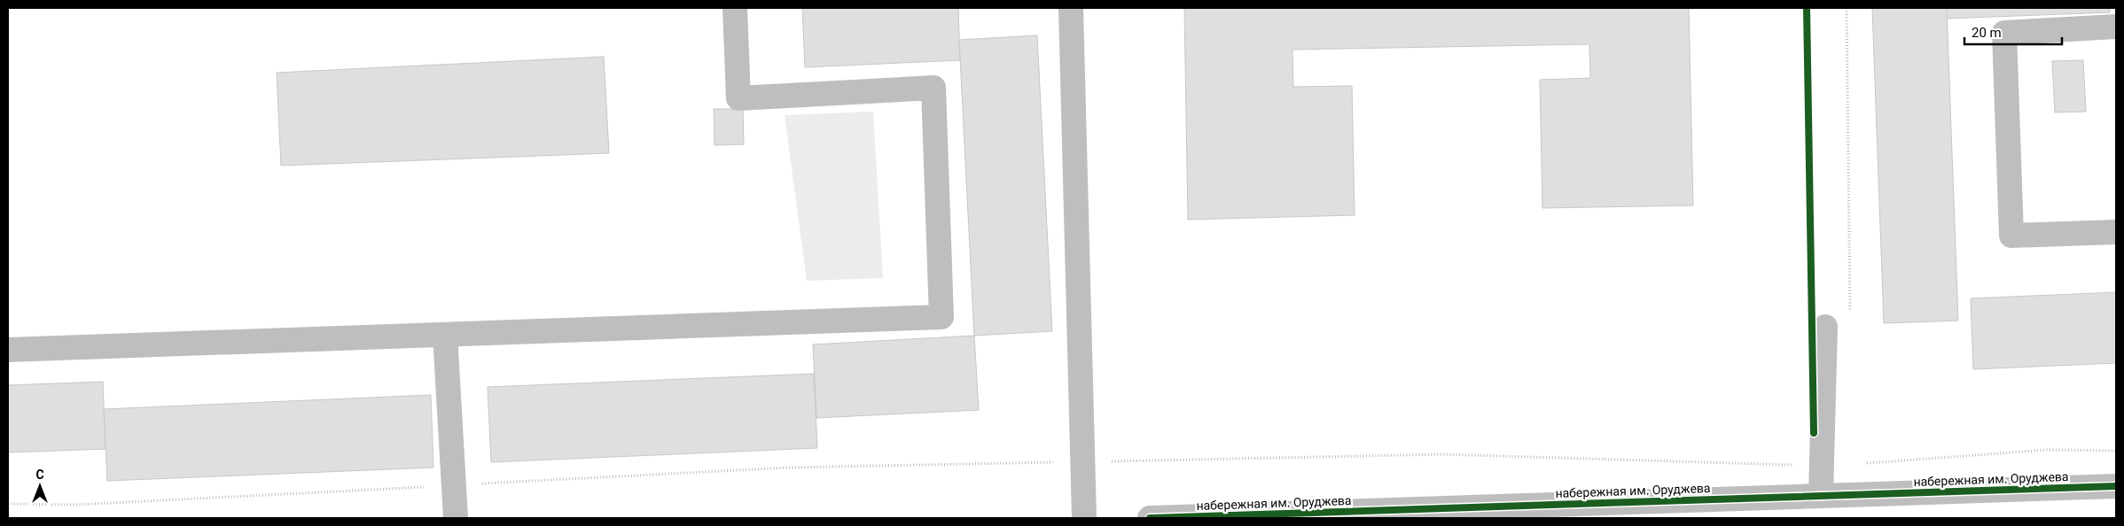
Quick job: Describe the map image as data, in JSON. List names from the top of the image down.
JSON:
{
  "streets": {
    "street": ["набережная им. Оруджева"]
  },
  "scale_bar": "20 m",
  "north": "top"
}
